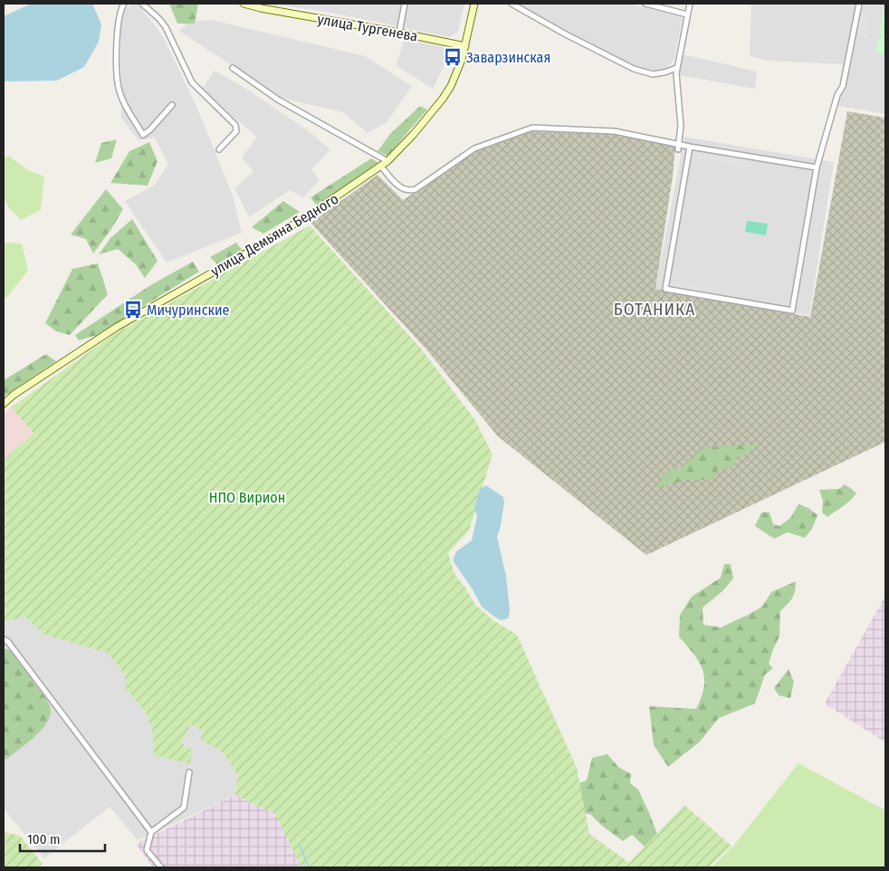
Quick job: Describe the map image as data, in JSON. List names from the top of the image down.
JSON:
{
  "streets": {
    "street": ["улица Тургенева", "улица Демьяна Бедного"]
  },
  "crossings": [
    ["улица Тургенева", "улица Демьяна Бедного"]
  ],
  "districts": ["БОТАНИКА"],
  "parks": ["НПО Вирион"],
  "places": {
    "bus stop": ["Заварзинская", "Мичуринские"]
  },
  "scale_bar": "100 m"
}
